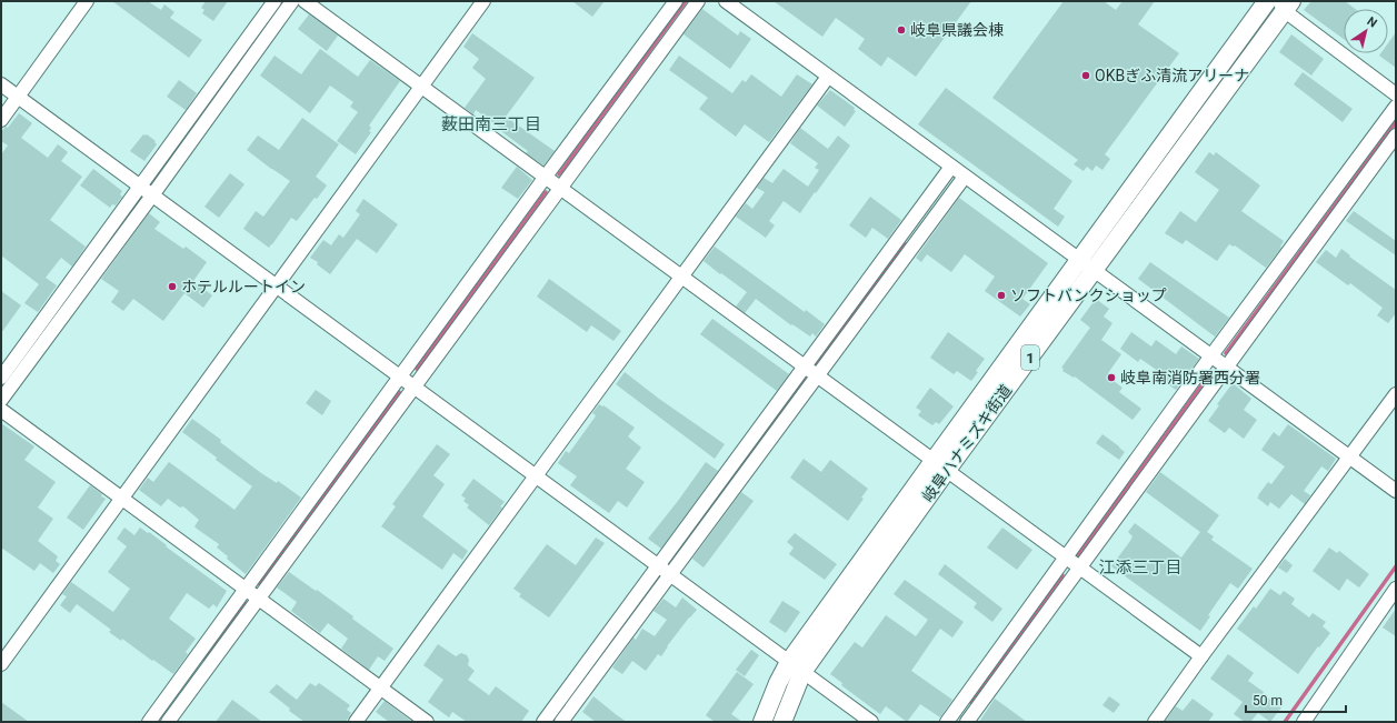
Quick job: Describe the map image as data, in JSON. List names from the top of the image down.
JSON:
{
  "streets": {
    "main road": ["1", "岐阜ハナミズキ街道"]
  },
  "districts": ["薮田南三丁目", "江添三丁目"],
  "places": [
    "岐阜県議会棟",
    "OKBぎふ清流アリーナ",
    "ホテルルートイン",
    "ソフトバンクショップ",
    "岐阜南消防署西分署"
  ],
  "scale_bar": "50 m",
  "north": "top right"
}
